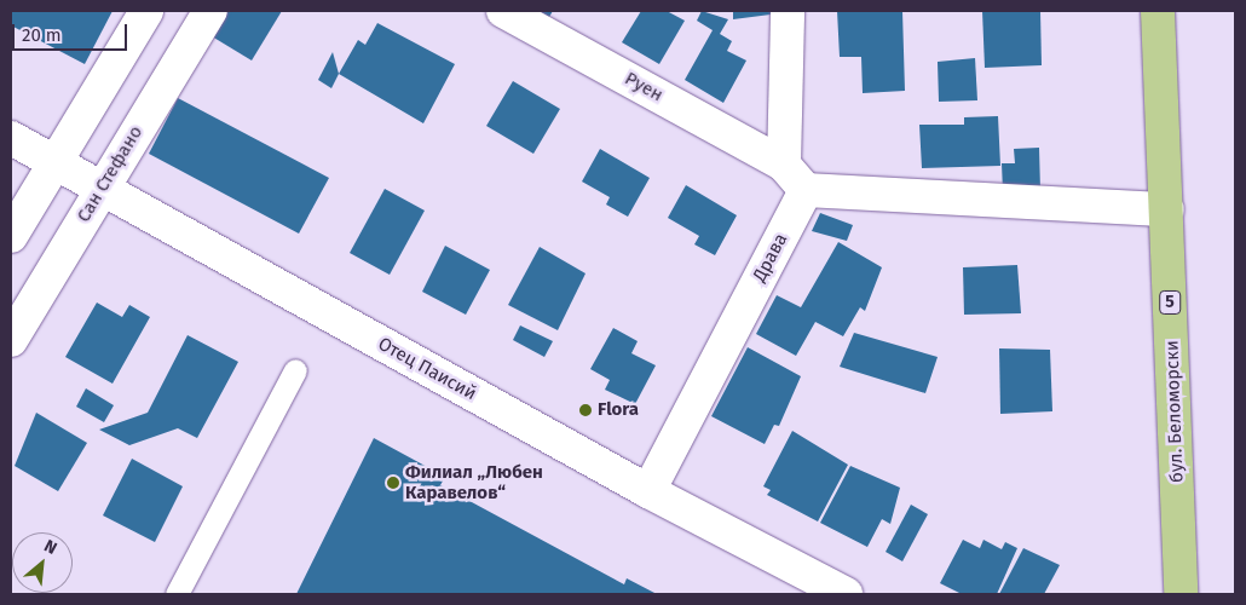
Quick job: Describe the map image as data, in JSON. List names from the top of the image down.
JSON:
{
  "streets": {
    "main road": ["5", "бул. Беломорски"],
    "street": [
      "Руен",
      "Сан Стефано",
      "Драва",
      "Отец Паисий"
    ]
  },
  "crossings": [
    ["Сан Стефано", "Отец Паисий"],
    ["Драва", "Отец Паисий"]
  ],
  "places": ["Flora", "Филиал „Любен Каравелов“"],
  "scale_bar": "20 m",
  "north": "top right"
}
